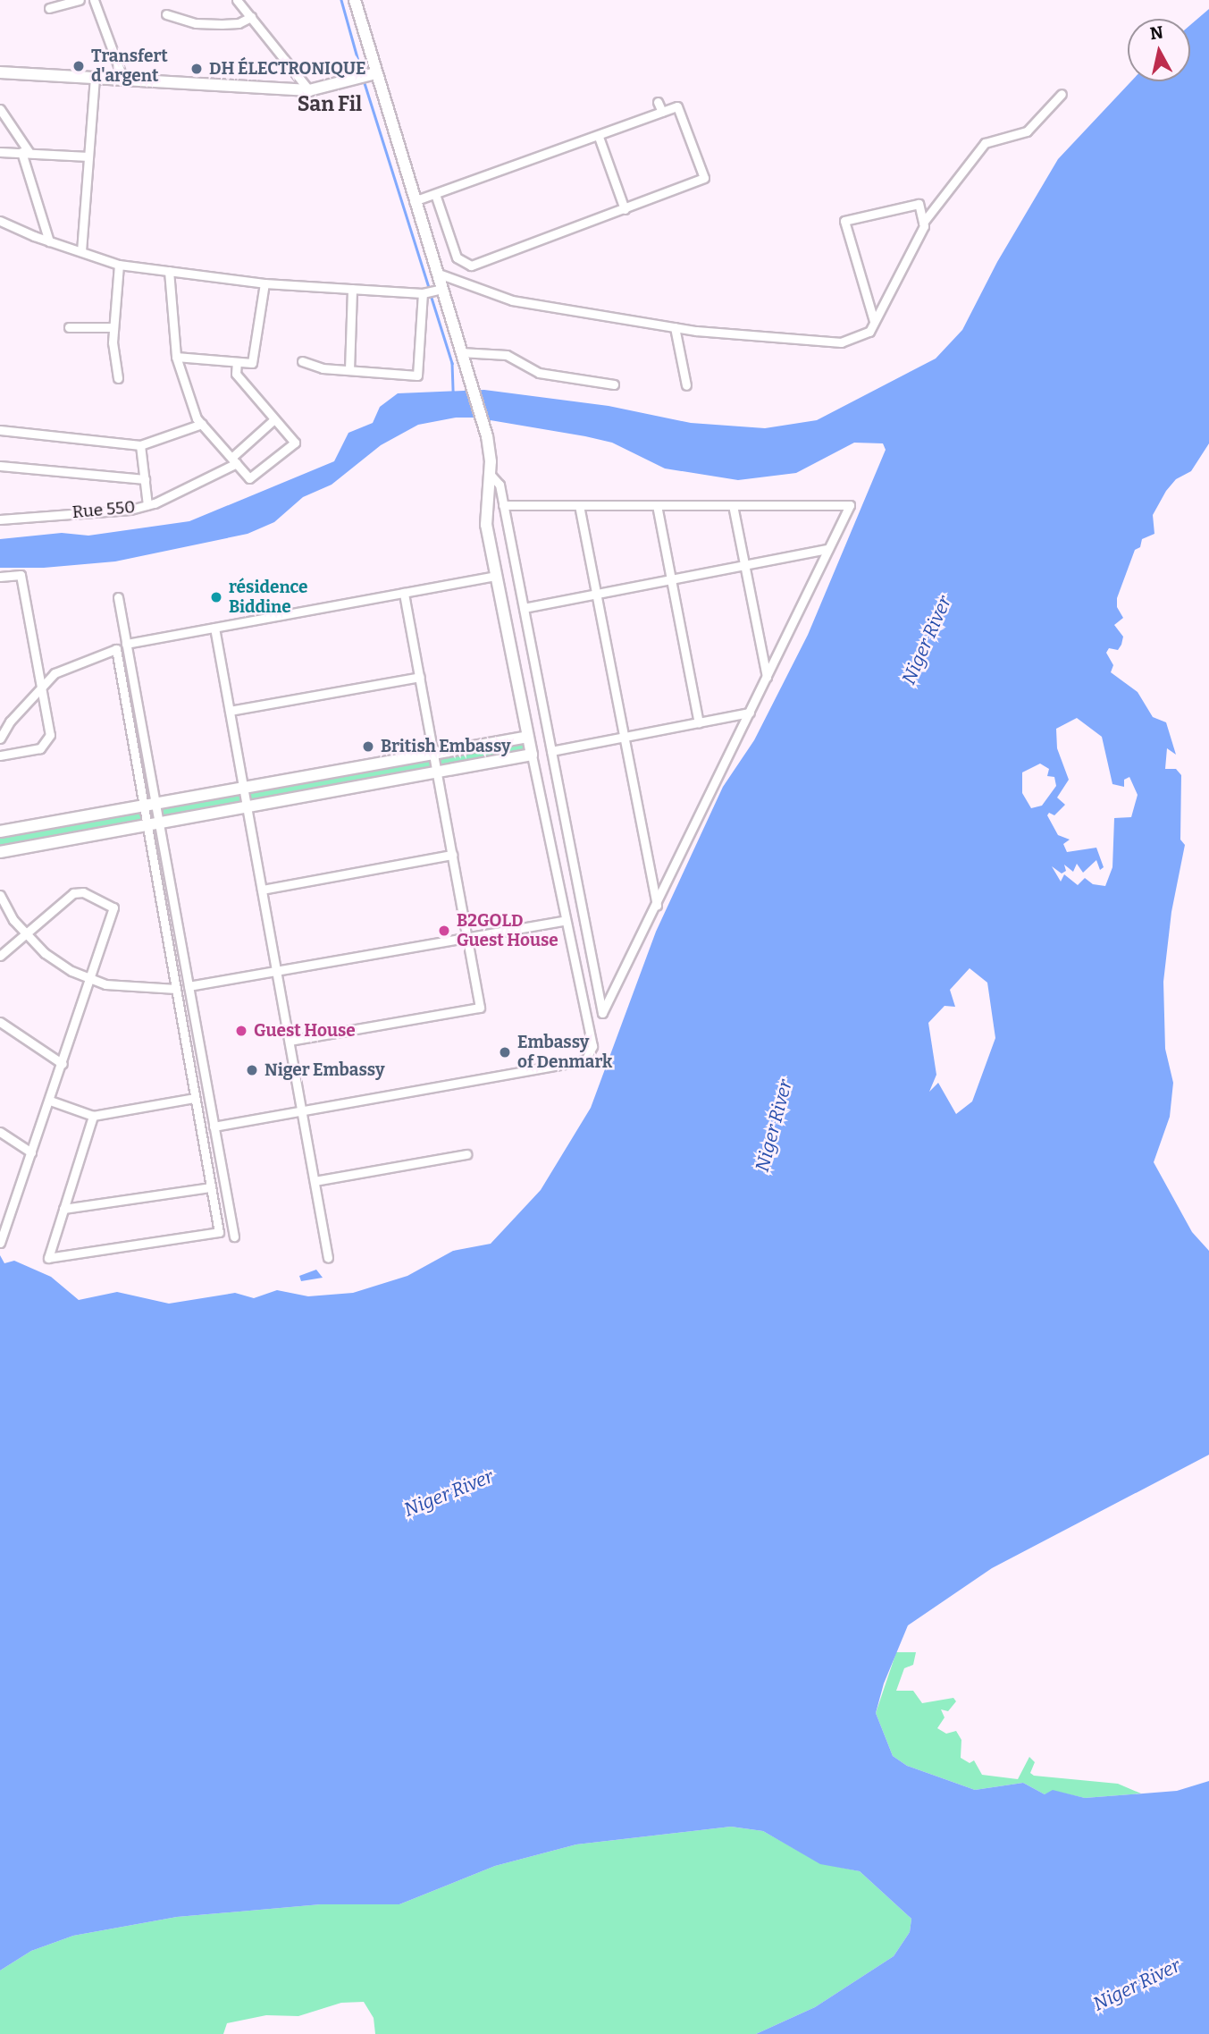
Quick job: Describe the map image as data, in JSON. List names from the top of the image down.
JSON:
{
  "streets": {
    "street": ["Rue 550"]
  },
  "districts": ["San Fil"],
  "water": ["Niger River"],
  "places": [
    "Transfert d'argent",
    "DH ÉLECTRONIQUE",
    "résidence Biddine",
    "British Embassy",
    "B2GOLD Guest House",
    "Guest House",
    "Embassy of Denmark",
    "Niger Embassy"
  ],
  "north": "top"
}
